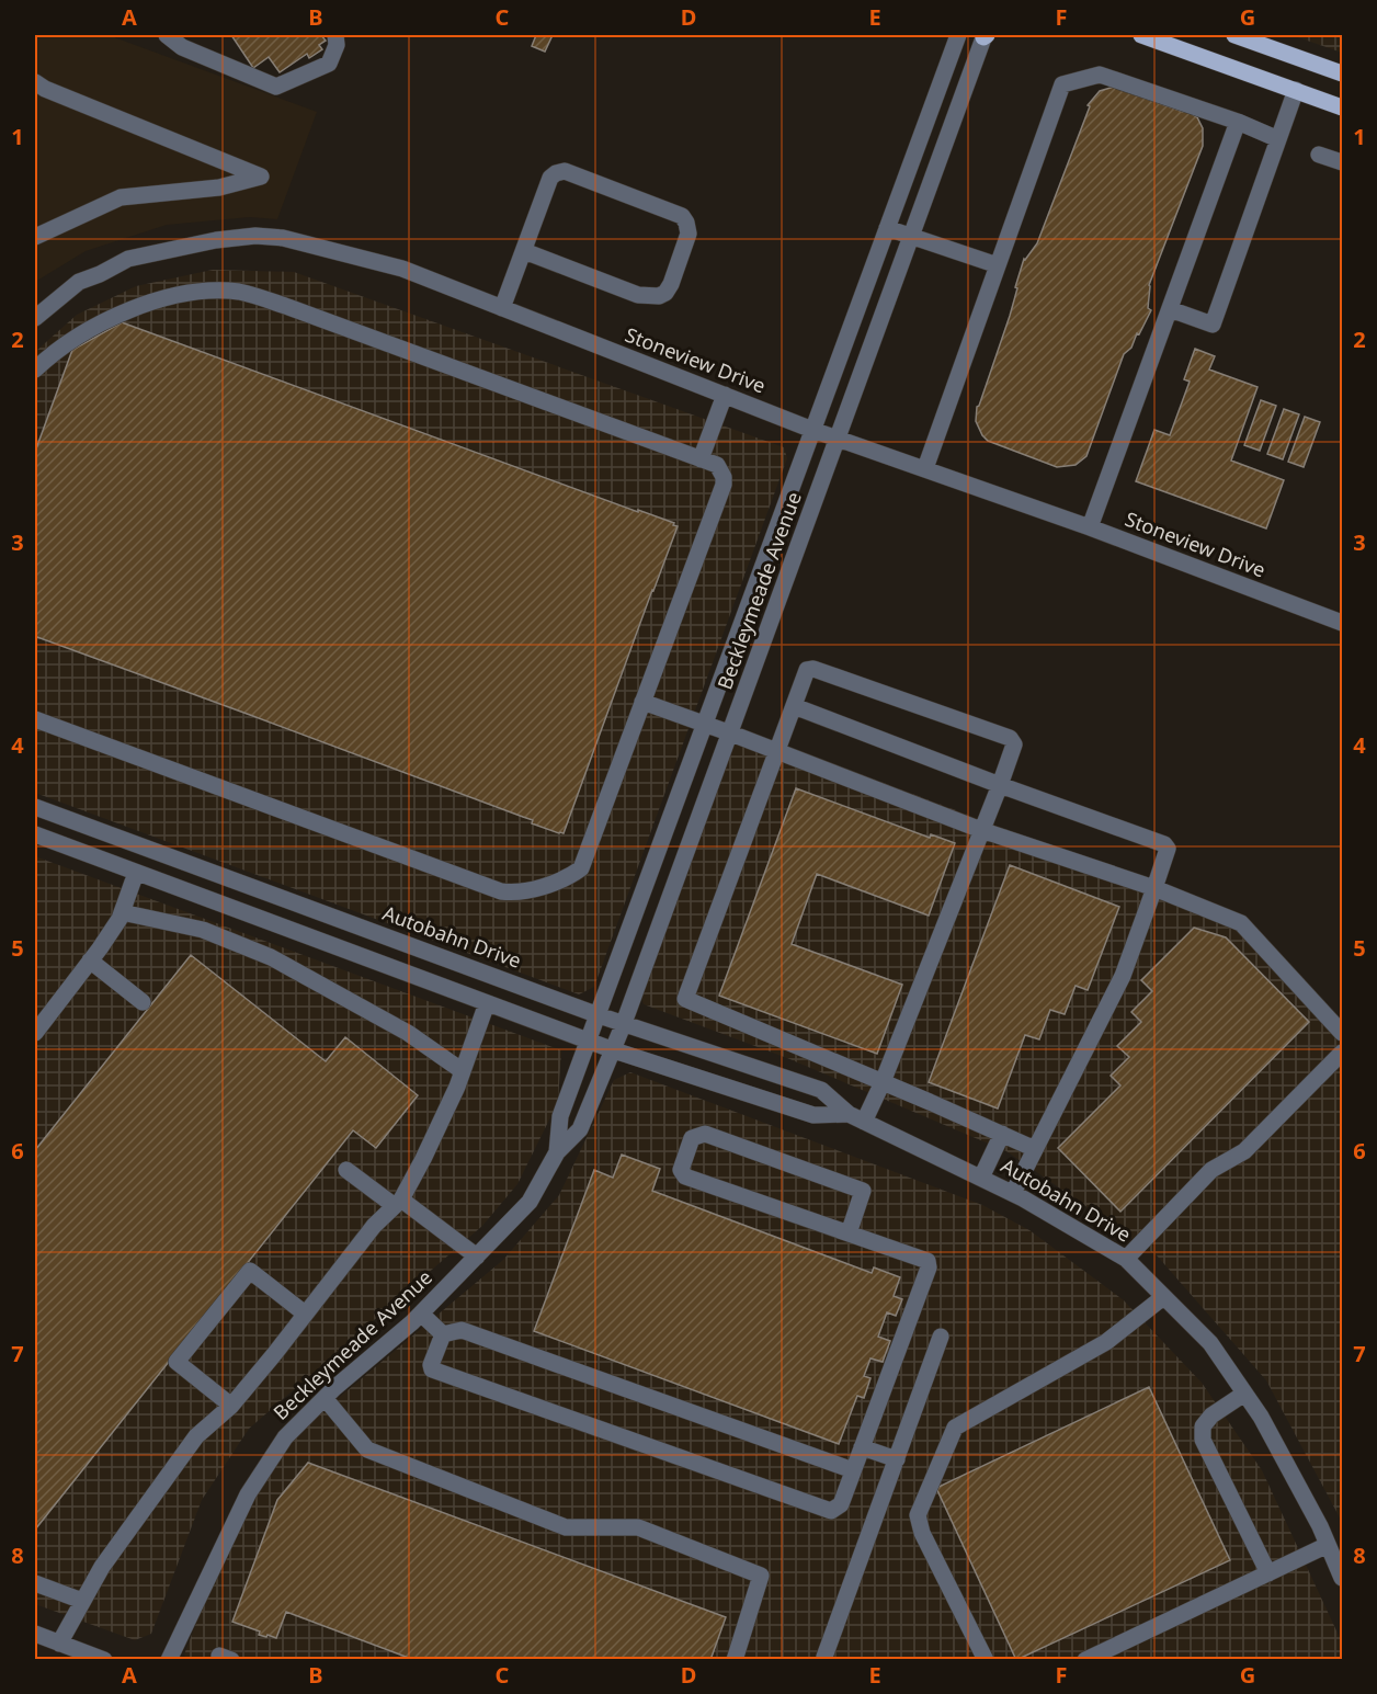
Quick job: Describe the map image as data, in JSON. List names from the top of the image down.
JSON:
{
  "streets": {
    "street": ["Stoneview Drive", "Beckleymeade Avenue", "Autobahn Drive"]
  },
  "crossings": [
    ["Stoneview Drive", "Beckleymeade Avenue"],
    ["Beckleymeade Avenue", "Autobahn Drive"]
  ],
  "grid": {
    "columns": [
      "A",
      "B",
      "C",
      "D",
      "E",
      "F",
      "G"
    ],
    "rows": [
      "1",
      "2",
      "3",
      "4",
      "5",
      "6",
      "7",
      "8"
    ]
  }
}
